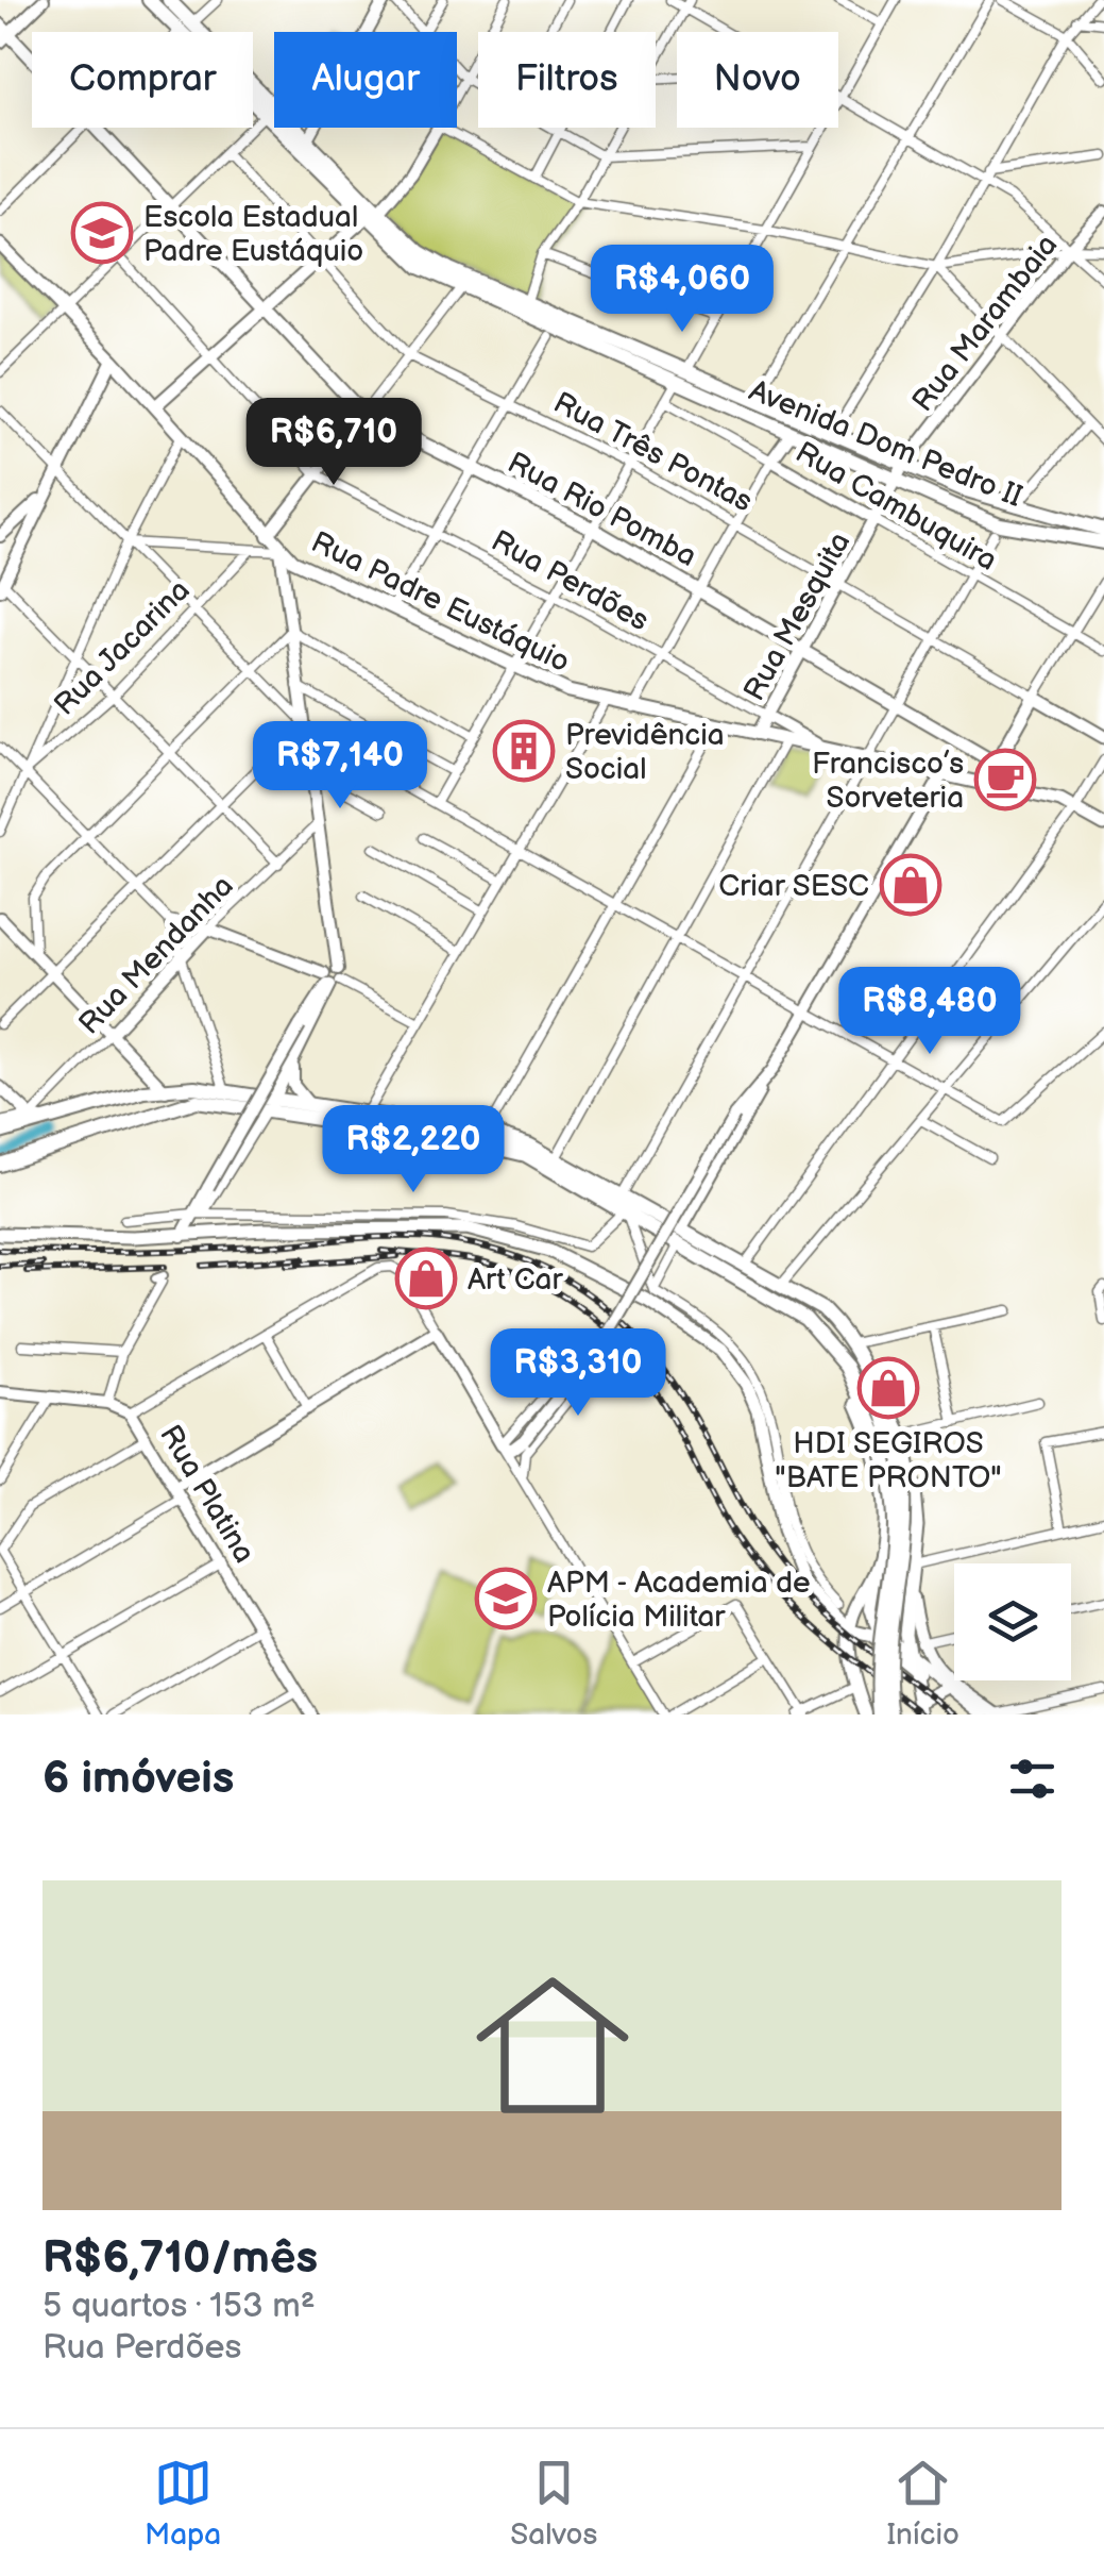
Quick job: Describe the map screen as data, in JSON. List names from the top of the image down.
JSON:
{
  "streets": {
    "main road": [
      "Avenida Dom Pedro II",
      "Rua Três Pontas",
      "Rua Rio Pomba",
      "Rua Padre Eustáquio"
    ],
    "street": [
      "Rua Marambaia",
      "Rua Cambuquira",
      "Rua Perdões",
      "Rua Mesquita",
      "Rua Jacarina",
      "Rua Mendanha",
      "Rua Platina"
    ]
  },
  "crossings": [
    ["Rua Marambaia", "Avenida Dom Pedro II"],
    ["Rua Marambaia", "Rua Mesquita"],
    ["Avenida Dom Pedro II", "Rua Mesquita"],
    ["Rua Três Pontas", "Rua Mesquita"],
    ["Rua Cambuquira", "Rua Mesquita"],
    ["Rua Rio Pomba", "Rua Mesquita"],
    ["Rua Perdões", "Rua Padre Eustáquio"],
    ["Rua Perdões", "Rua Mesquita"],
    ["Rua Padre Eustáquio", "Rua Mesquita"]
  ],
  "places": {
    "school or university": ["Escola Estadual Padre Eustáquio", "APM - Academia de Polícia Militar"],
    "building": ["Previdência Social"],
    "cafe": ["Francisco’s Sorveteria"],
    "shop": ["Criar SESC", "Art Car", "HDI SEGIROS \"BATE PRONTO\""]
  },
  "page": {
    "chip": [
      "Comprar",
      "Alugar",
      "Filtros",
      "Novo"
    ],
    "price": [
      "R$4,060",
      "R$6,710",
      "R$7,140",
      "R$8,480",
      "R$2,220",
      "R$3,310"
    ],
    "heading": "6 imóveis",
    "list": [
      {
        "name": "R$6,710/mês",
        "note": "5 quartos · 153 m² · Rua Perdões"
      }
    ],
    "tabs": ["Mapa", "Salvos", "Início"]
  }
}
